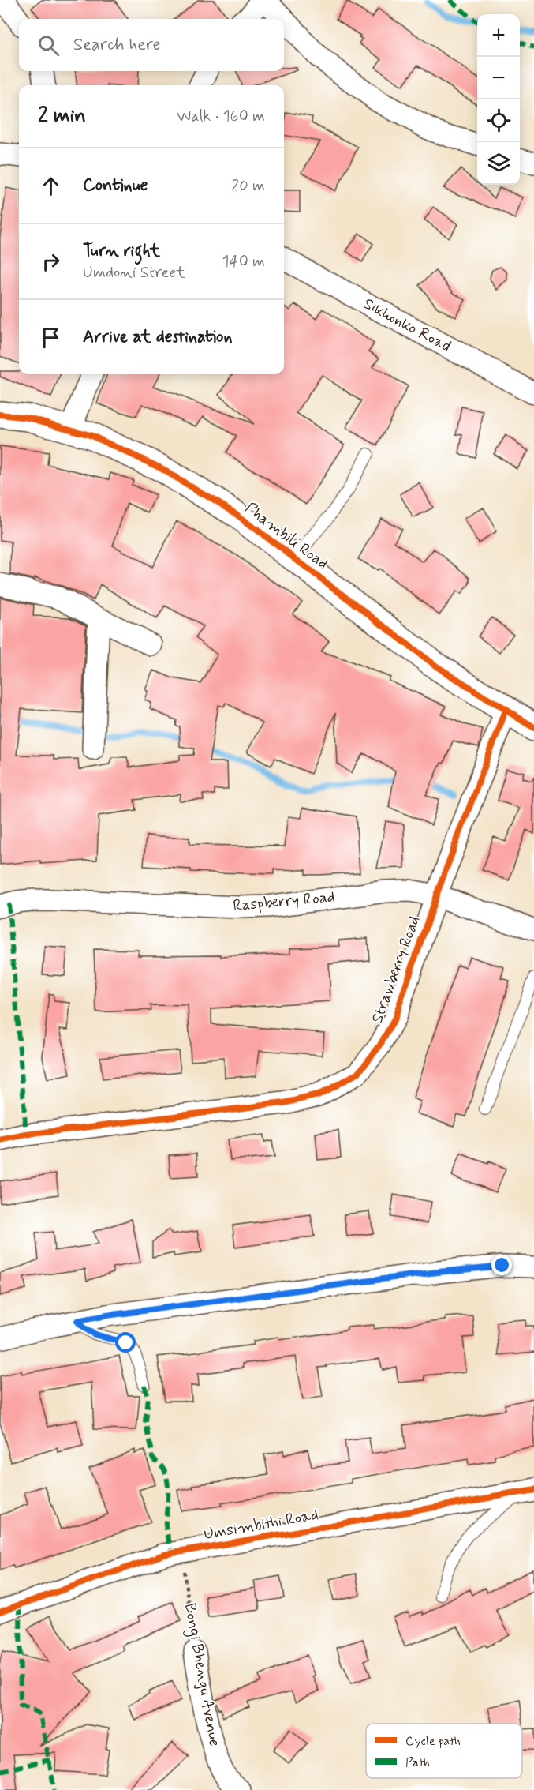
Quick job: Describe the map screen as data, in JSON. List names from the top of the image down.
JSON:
{
  "streets": {
    "street": [
      "Sikhonko Road",
      "Phambili Road",
      "Raspberry Road",
      "Strawberry Road",
      "Umsimbithi Road",
      "Bongi Bhengu Avenue"
    ]
  },
  "crossings": [
    ["Phambili Road", "Strawberry Road"],
    ["Raspberry Road", "Strawberry Road"],
    ["Umsimbithi Road", "Bongi Bhengu Avenue"]
  ],
  "legend": ["Cycle path", "Path"],
  "page": {
    "map_buttons": ["+", "−"],
    "search": "Search here",
    "heading": ["2 min", "Walk · 160 m"],
    "list": [
      ["Continue", "20 m"],
      ["Turn right", "Umdoni Street", "140 m"],
      "Arrive at destination"
    ]
  }
}
